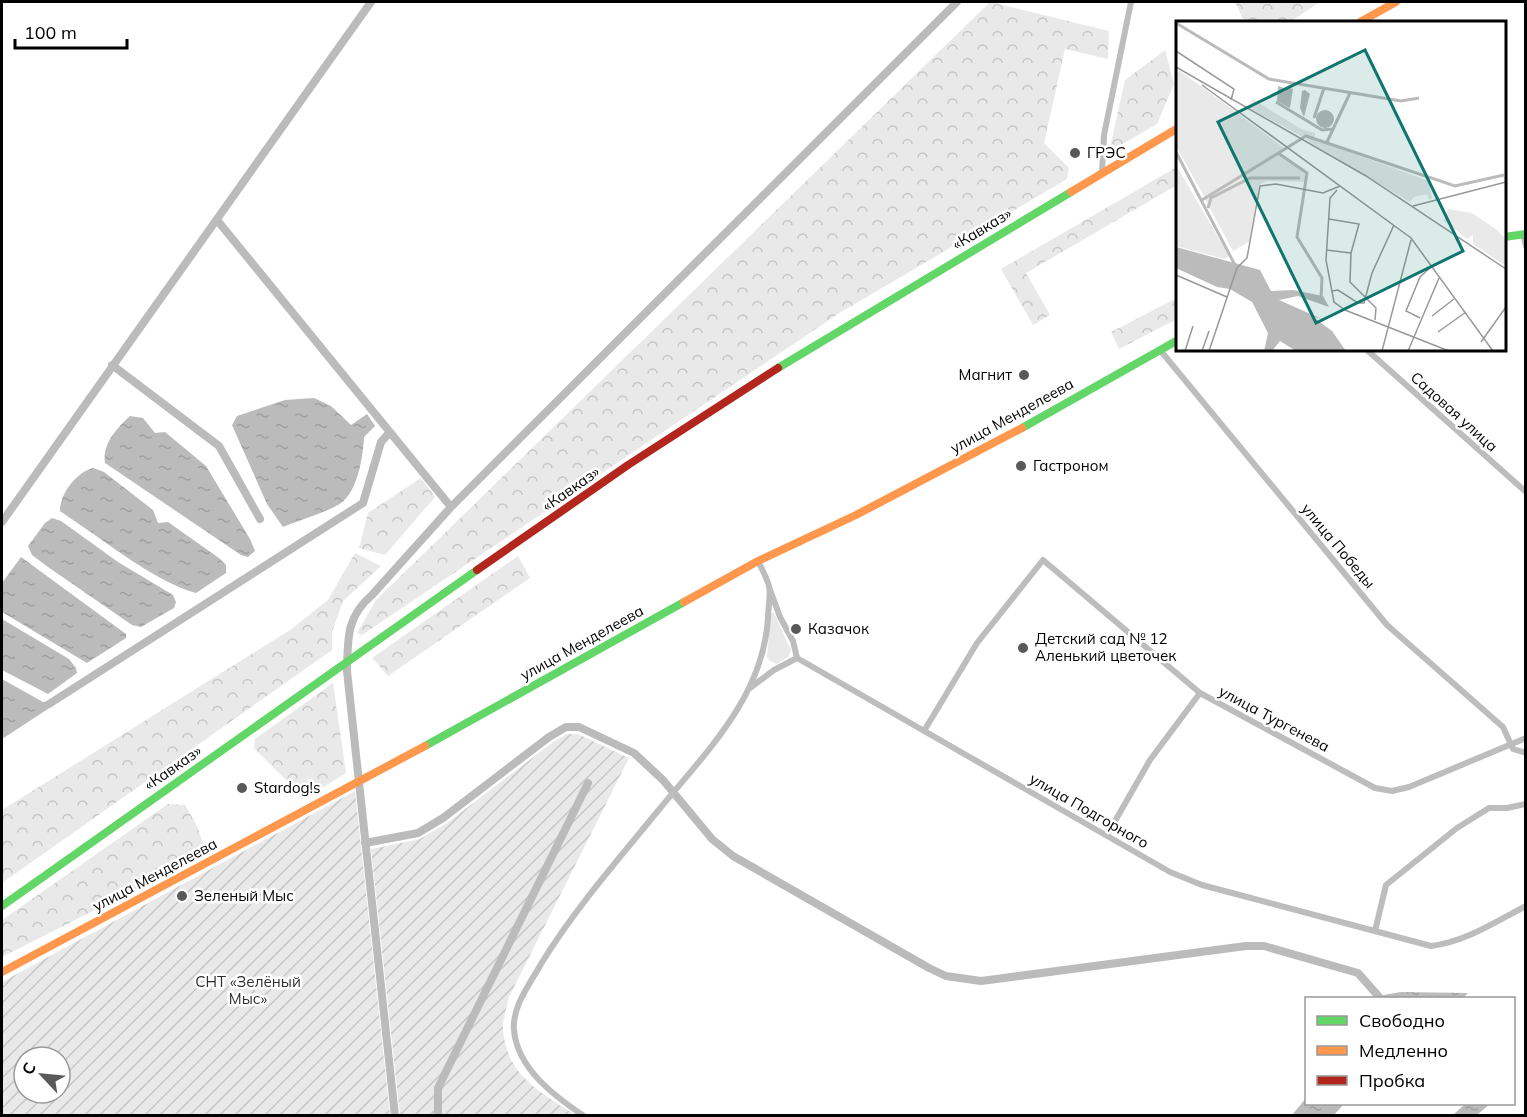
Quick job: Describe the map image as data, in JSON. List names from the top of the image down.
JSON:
{
  "streets": {
    "main road": ["«Кавказ»", "улица Менделеева"],
    "street": [
      "Садовая улица",
      "улица Победы",
      "улица Тургенева",
      "улица Подгорного"
    ]
  },
  "crossings": [
    ["улица Менделеева", "улица Победы"],
    ["улица Победы", "улица Тургенева"],
    ["улица Тургенева", "улица Подгорного"]
  ],
  "parks": ["СНТ «Зелёный Мыс»"],
  "places": [
    "ГРЭС",
    "Магнит",
    "Гастроном",
    "Казачок",
    "Детский сад № 12 Аленький цветочек",
    "Stardog!s",
    "Зеленый Мыс"
  ],
  "legend": ["Свободно", "Медленно", "Пробка"],
  "scale_bar": "100 m",
  "north": "top left"
}
